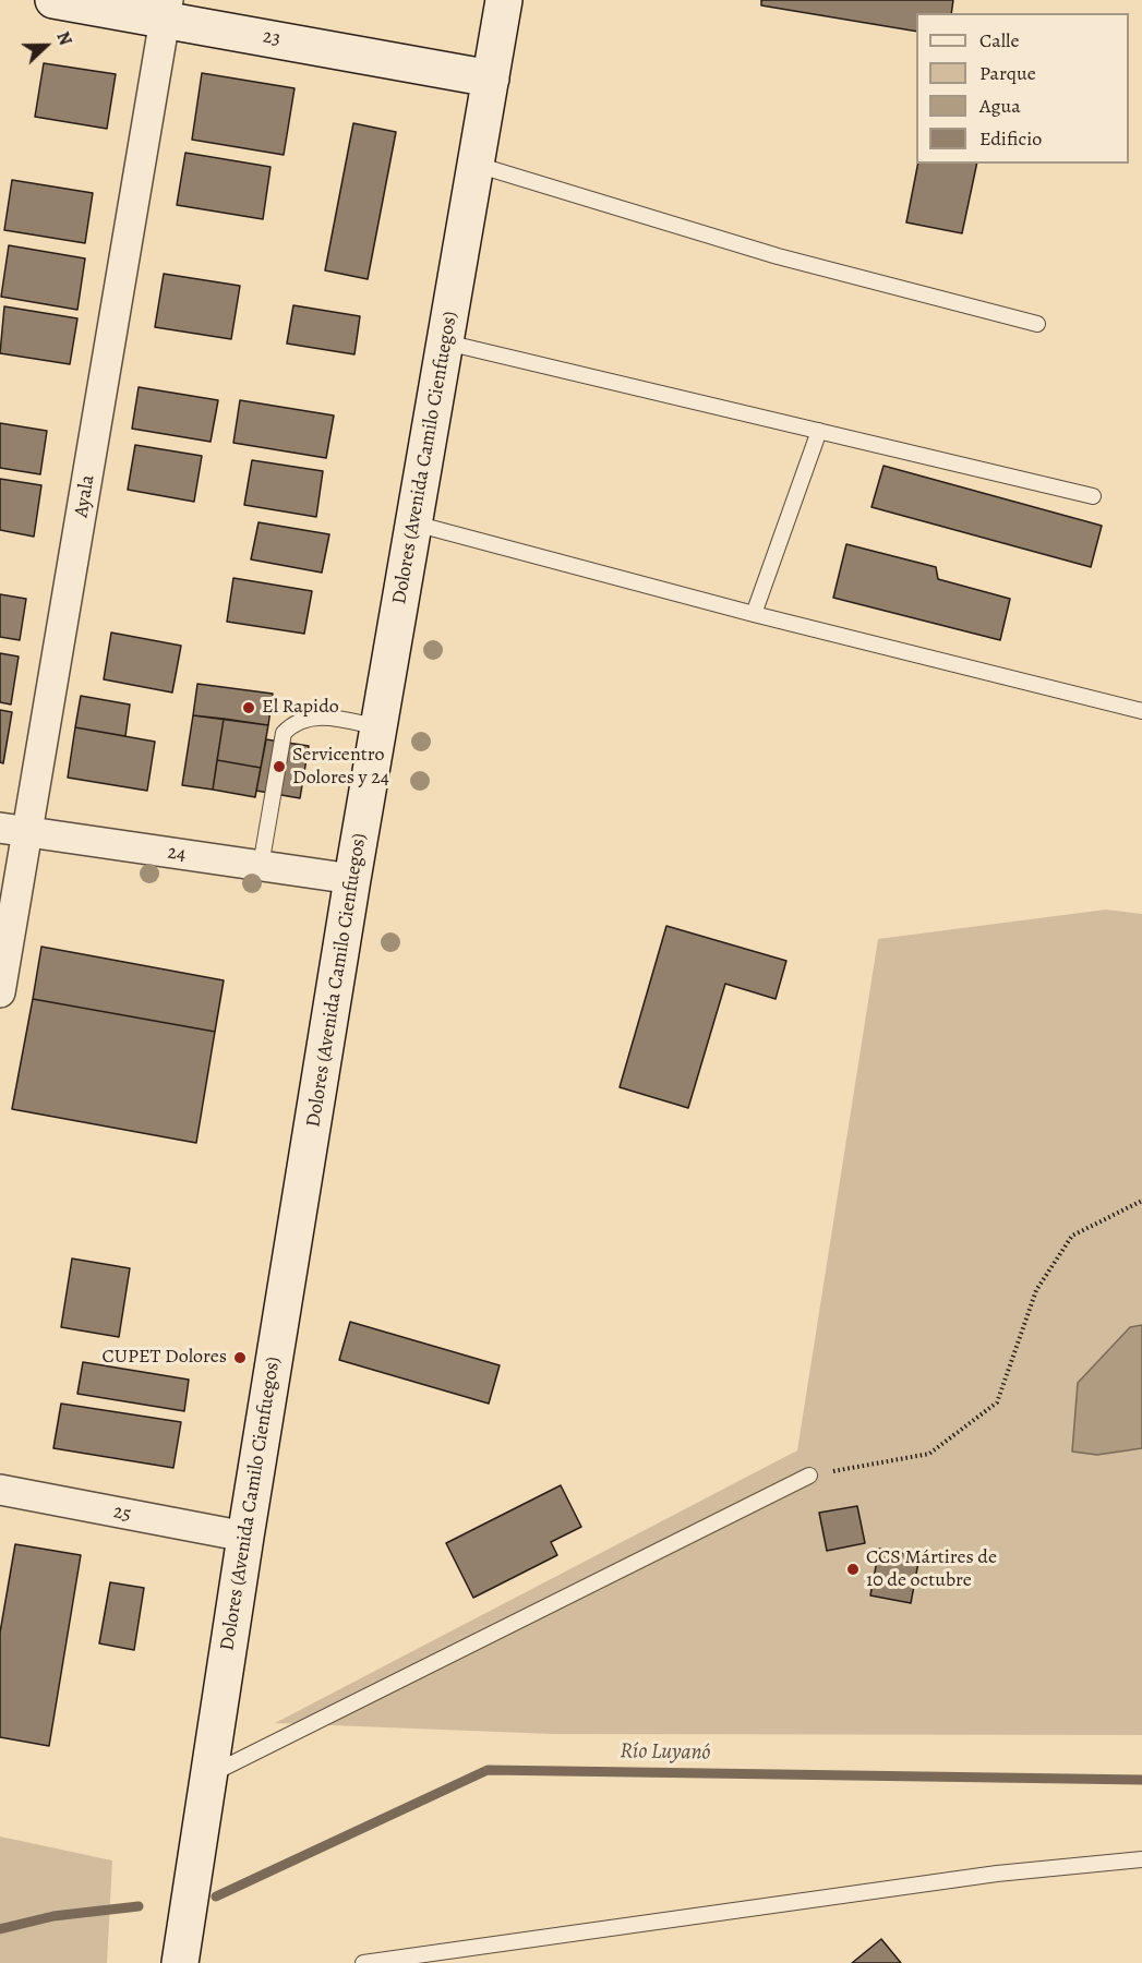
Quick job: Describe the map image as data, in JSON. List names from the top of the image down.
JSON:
{
  "streets": {
    "main road": ["23", "Dolores (Avenida Camilo Cienfuegos)"],
    "street": ["Ayala", "24", "25"]
  },
  "crossings": [
    ["23", "Dolores (Avenida Camilo Cienfuegos)"],
    ["23", "Ayala"],
    ["Dolores (Avenida Camilo Cienfuegos)", "24"],
    ["Dolores (Avenida Camilo Cienfuegos)", "25"],
    ["Ayala", "24"]
  ],
  "water": ["Río Luyanó"],
  "places": [
    "El Rapido",
    "Servicentro Dolores y 24",
    "CUPET Dolores",
    "CCS Mártires de 10 de octubre"
  ],
  "legend": [
    "Calle",
    "Parque",
    "Agua",
    "Edificio"
  ],
  "north": "right"
}
